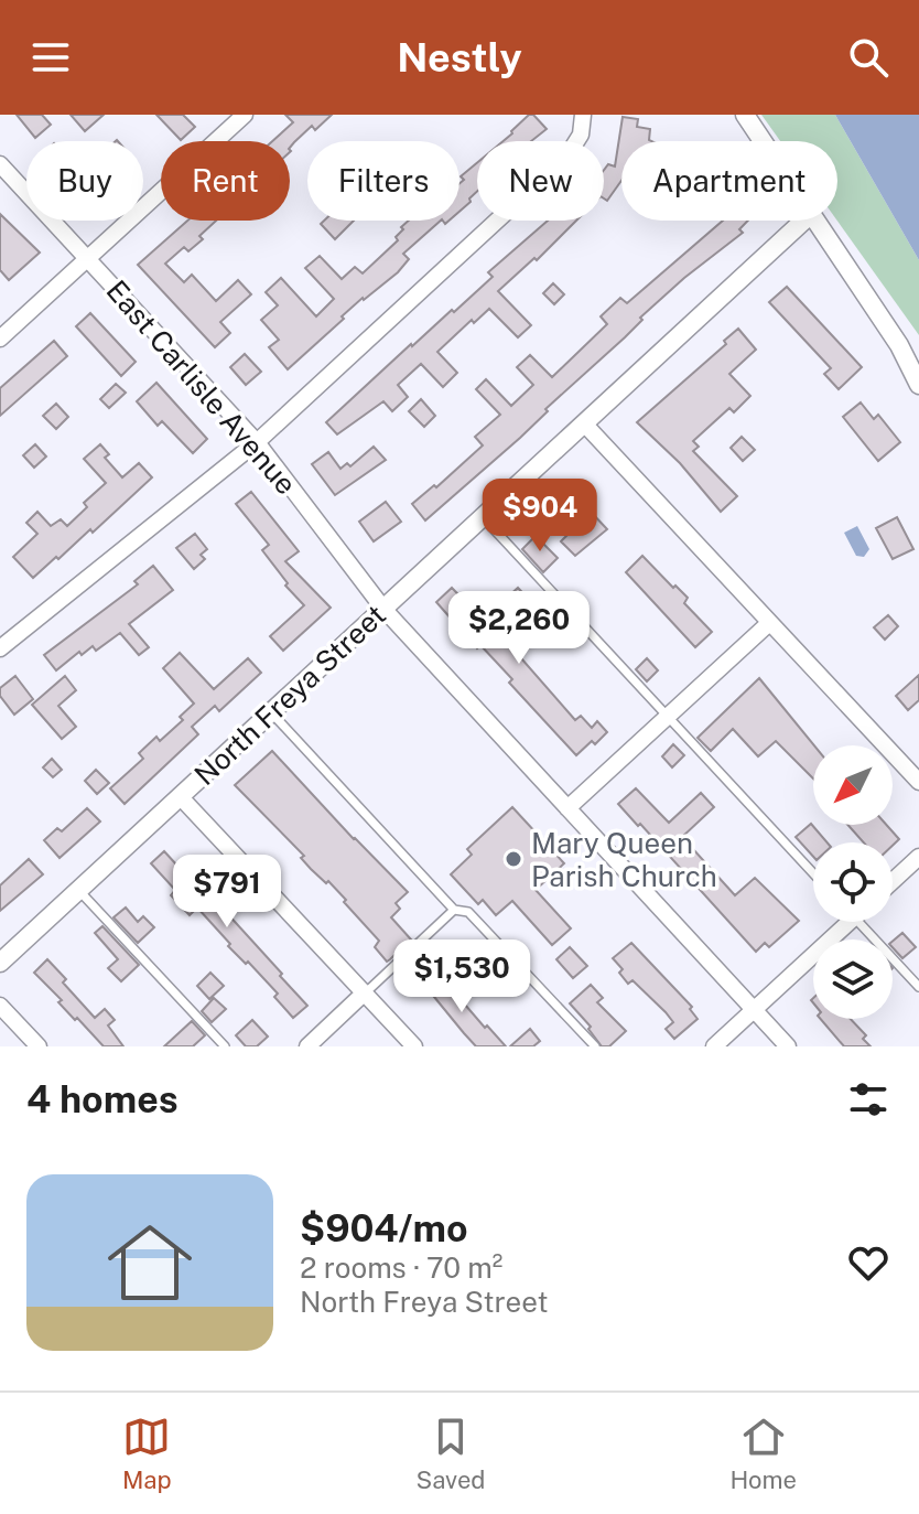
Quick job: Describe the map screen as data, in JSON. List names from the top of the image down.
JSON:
{
  "streets": {
    "street": ["East Carlisle Avenue", "North Freya Street"]
  },
  "crossings": [
    ["East Carlisle Avenue", "North Freya Street"]
  ],
  "places": ["Mary Queen Parish Church"],
  "north": "bottom left",
  "page": {
    "header": "Nestly",
    "chip": [
      "Buy",
      "Rent",
      "Filters",
      "New",
      "Apartment"
    ],
    "price": [
      "$904",
      "$2,260",
      "$791",
      "$1,530"
    ],
    "heading": "4 homes",
    "list": [
      {
        "name": "$904/mo",
        "note": "2 rooms · 70 m² · North Freya Street"
      }
    ],
    "tabs": ["Map", "Saved", "Home"]
  }
}
